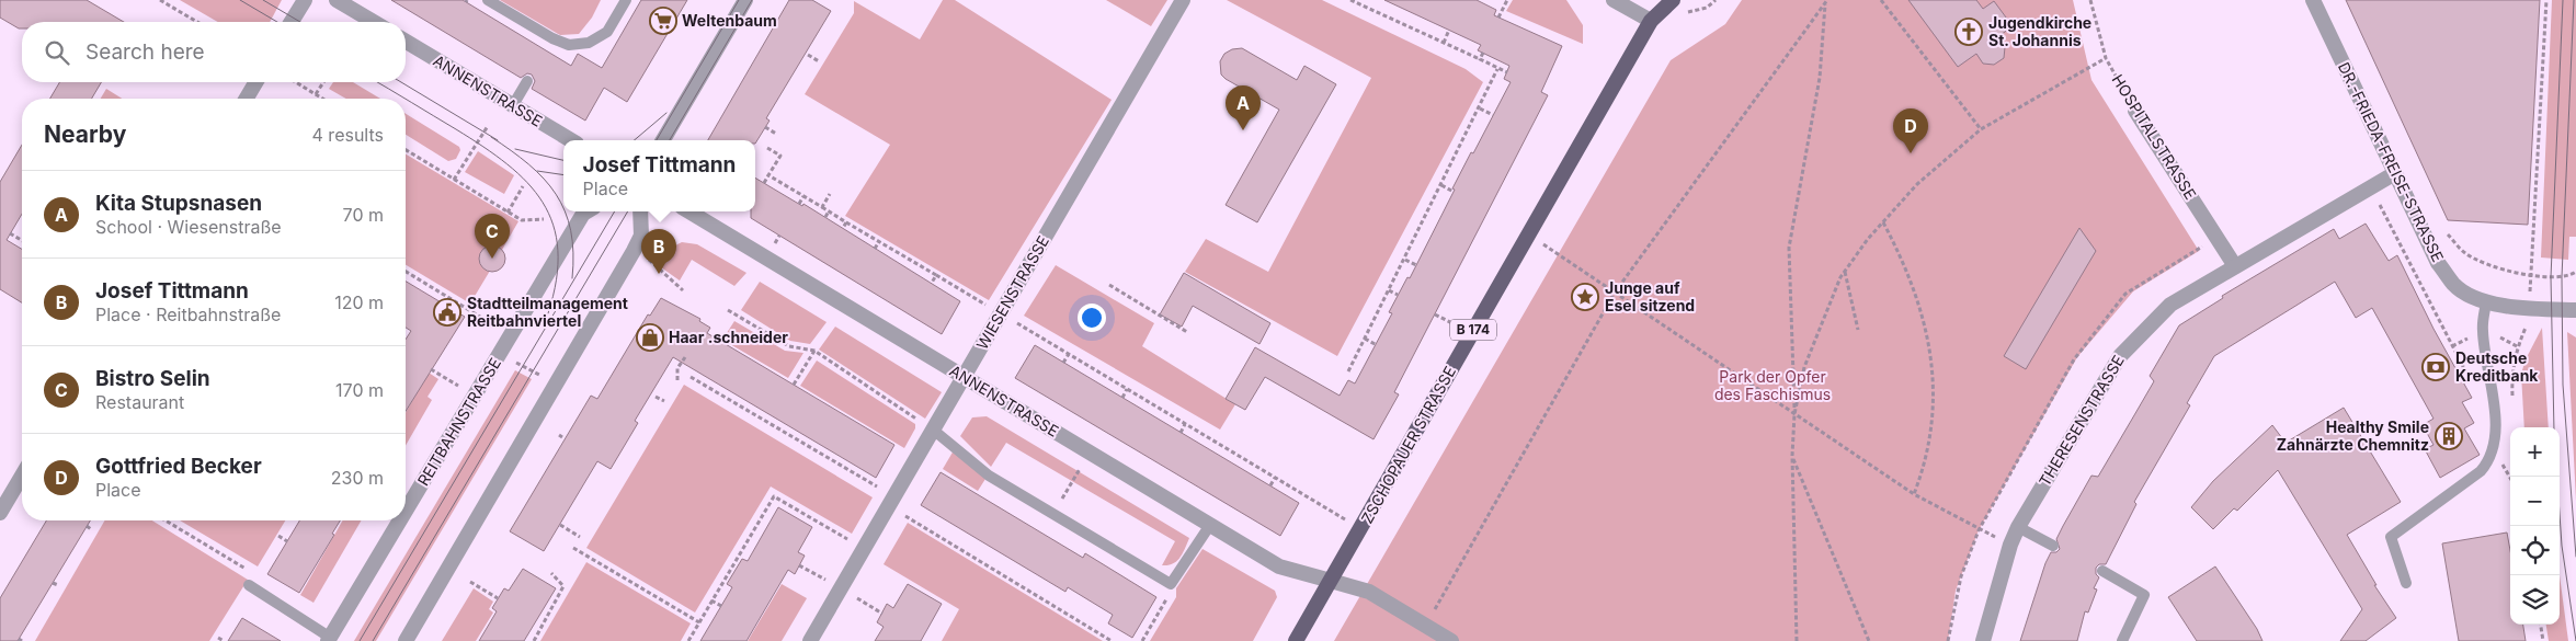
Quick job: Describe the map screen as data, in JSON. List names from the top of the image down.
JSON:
{
  "streets": {
    "main road": ["B 174", "ZSCHOPAUER STRASSE"],
    "street": [
      "ANNENSTRASSE",
      "HOSPITALSTRASSE",
      "DR.-FRIEDA-FREISE-STRASSE",
      "WIESENSTRASSE",
      "THERESENSTRASSE",
      "REITBAHNSTRASSE"
    ]
  },
  "crossings": [
    ["ANNENSTRASSE", "WIESENSTRASSE"],
    ["ANNENSTRASSE", "ZSCHOPAUER STRASSE"],
    ["HOSPITALSTRASSE", "THERESENSTRASSE"],
    ["DR.-FRIEDA-FREISE-STRASSE", "THERESENSTRASSE"]
  ],
  "parks": ["Park der Opfer des Faschismus"],
  "places": {
    "supermarket": ["Weltenbaum"],
    "church": ["Jugendkirche St. Johannis"],
    "place": ["Junge auf Esel sitzend"],
    "public building": ["Stadtteilmanagement Reitbahnviertel"],
    "shop": ["Haar .schneider"],
    "bank": ["Deutsche Kreditbank"],
    "building": ["Healthy Smile Zahnärzte Chemnitz"]
  },
  "page": {
    "search": "Search here",
    "pins": [
      "A",
      "D",
      "C",
      "B"
    ],
    "heading": ["Nearby", "4 results"],
    "popup": ["Josef Tittmann", "Place"],
    "list": [
      {
        "mark": "A",
        "name": "Kita Stupsnasen",
        "note": "School · Wiesenstraße",
        "value": "70 m"
      },
      {
        "mark": "B",
        "name": "Josef Tittmann",
        "note": "Place · Reitbahnstraße",
        "value": "120 m"
      },
      {
        "mark": "C",
        "name": "Bistro Selin",
        "note": "Restaurant",
        "value": "170 m"
      },
      {
        "mark": "D",
        "name": "Gottfried Becker",
        "note": "Place",
        "value": "230 m"
      }
    ],
    "map_buttons": ["+", "−"]
  }
}
